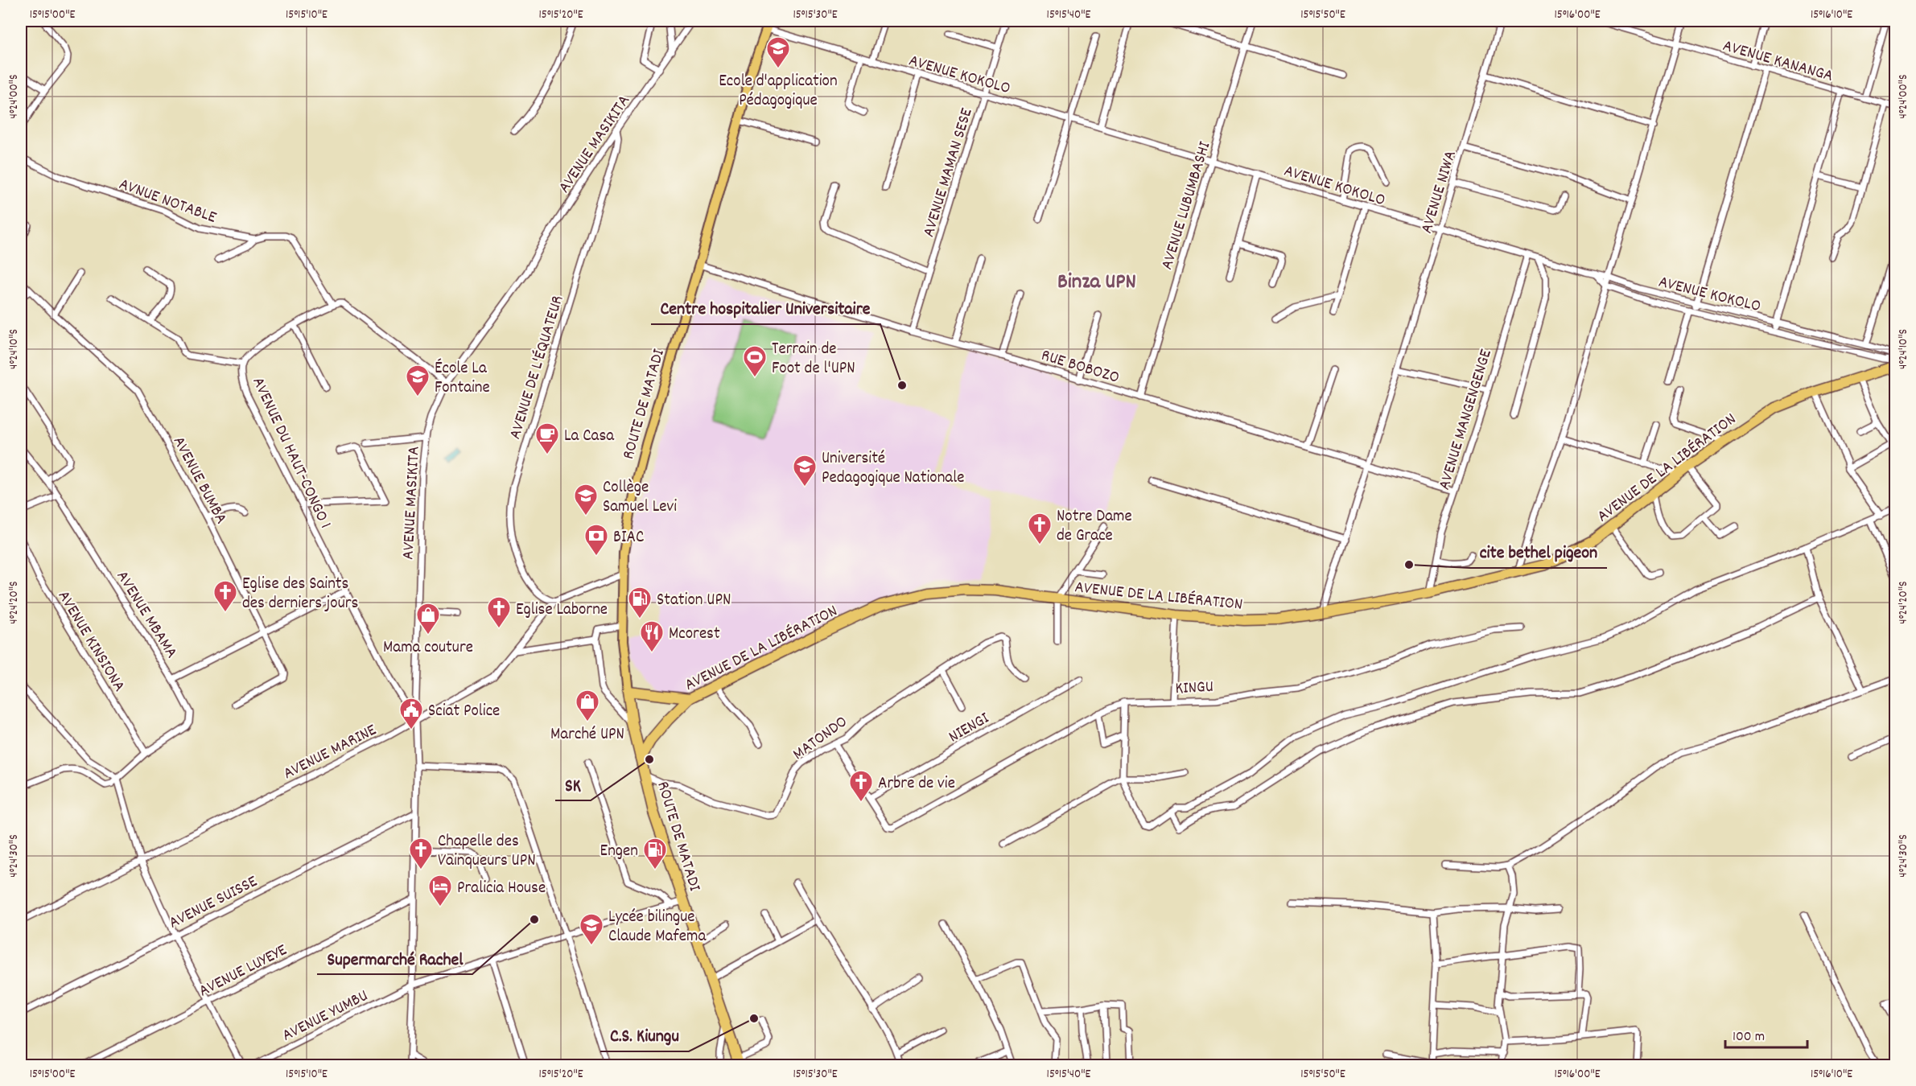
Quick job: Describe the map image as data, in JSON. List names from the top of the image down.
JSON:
{
  "streets": {
    "highway": ["ROUTE DE MATADI", "AVENUE DE LA LIBÉRATION"],
    "street": [
      "AVENUE KANANGA",
      "AVENUE KOKOLO",
      "AVENUE MASIKITA",
      "AVENUE MAMAN SESE",
      "AVENUE NIWA",
      "AVNUE NOTABLE",
      "AVENUE LUBUMBASHI",
      "RUE BOBOZO",
      "AVENUE DE L'ÉQUATEUR",
      "AVENUE MANGENGENGE",
      "AVENUE DU HAUT-CONGO 1",
      "AVENUE BUMBA",
      "AVENUE MBAMA",
      "AVENUE KINSIONA",
      "KINGU",
      "NIENGI",
      "MATONDO",
      "AVENUE MARINE",
      "AVENUE SUISSE",
      "AVENUE LUYEYE",
      "AVENUE YUMBU"
    ]
  },
  "crossings": [
    ["AVENUE KOKOLO", "AVENUE MAMAN SESE"],
    ["AVENUE KOKOLO", "AVENUE NIWA"],
    ["AVENUE KOKOLO", "AVENUE LUBUMBASHI"],
    ["AVENUE KOKOLO", "ROUTE DE MATADI"],
    ["AVENUE KOKOLO", "AVENUE MANGENGENGE"],
    ["AVENUE KOKOLO", "AVENUE DE LA LIBÉRATION"],
    ["AVENUE MASIKITA", "AVENUE DE L'ÉQUATEUR"],
    ["AVENUE MASIKITA", "AVENUE DU HAUT-CONGO 1"],
    ["AVENUE MASIKITA", "AVENUE MARINE"],
    ["AVENUE MASIKITA", "AVENUE SUISSE"],
    ["AVENUE MASIKITA", "AVENUE LUYEYE"],
    ["AVENUE MASIKITA", "AVENUE YUMBU"],
    ["AVENUE MAMAN SESE", "RUE BOBOZO"],
    ["AVENUE NIWA", "RUE BOBOZO"],
    ["AVENUE NIWA", "AVENUE DE LA LIBÉRATION"],
    ["AVNUE NOTABLE", "AVENUE DU HAUT-CONGO 1"],
    ["AVENUE LUBUMBASHI", "RUE BOBOZO"],
    ["RUE BOBOZO", "ROUTE DE MATADI"],
    ["RUE BOBOZO", "AVENUE MANGENGENGE"],
    ["AVENUE DE L'ÉQUATEUR", "AVENUE MARINE"],
    ["ROUTE DE MATADI", "AVENUE DE LA LIBÉRATION"],
    ["ROUTE DE MATADI", "MATONDO"],
    ["ROUTE DE MATADI", "AVENUE MARINE"],
    ["ROUTE DE MATADI", "AVENUE YUMBU"],
    ["AVENUE MANGENGENGE", "AVENUE DE LA LIBÉRATION"],
    ["AVENUE DU HAUT-CONGO 1", "AVENUE MARINE"],
    ["AVENUE MBAMA", "AVENUE KINSIONA"],
    ["KINGU", "NIENGI"]
  ],
  "districts": ["Binza UPN"],
  "places": {
    "school or university": [
      "Ecole d'application Pédagogique",
      "École La Fontaine",
      "Université Pedagogique Nationale",
      "Collège Samuel Levi",
      "Lycée bilingue Claude Mafema"
    ],
    "sports": ["Terrain de Foot de l'UPN"],
    "other": [
      "Centre hospitalier Universitaire",
      "cite bethel pigeon",
      "SK",
      "Supermarché Rachel",
      "C.S. Kiungu"
    ],
    "cafe": ["La Casa"],
    "church": [
      "Notre Dame de Grace",
      "Eglise des Saints des derniers jours",
      "Eglise Laborne",
      "Arbre de vie",
      "Chapelle des Vainqueurs UPN"
    ],
    "bank": ["BIAC"],
    "fuel station": ["Station UPN", "Engen"],
    "shop": ["Mama couture", "Marché UPN"],
    "restaurant": ["Mcorest"],
    "public building": ["Sciat Police"],
    "hotel": ["Pralicia House"]
  },
  "scale_bar": "100 m",
  "coordinates": [
    "15°15'00\"E",
    "15°15'10\"E",
    "15°15'20\"E",
    "15°15'30\"E",
    "15°15'40\"E",
    "15°15'50\"E",
    "15°16'00\"E",
    "15°16'10\"E",
    "4°24'00\"S",
    "4°24'10\"S",
    "4°24'20\"S",
    "4°24'30\"S"
  ]
}
